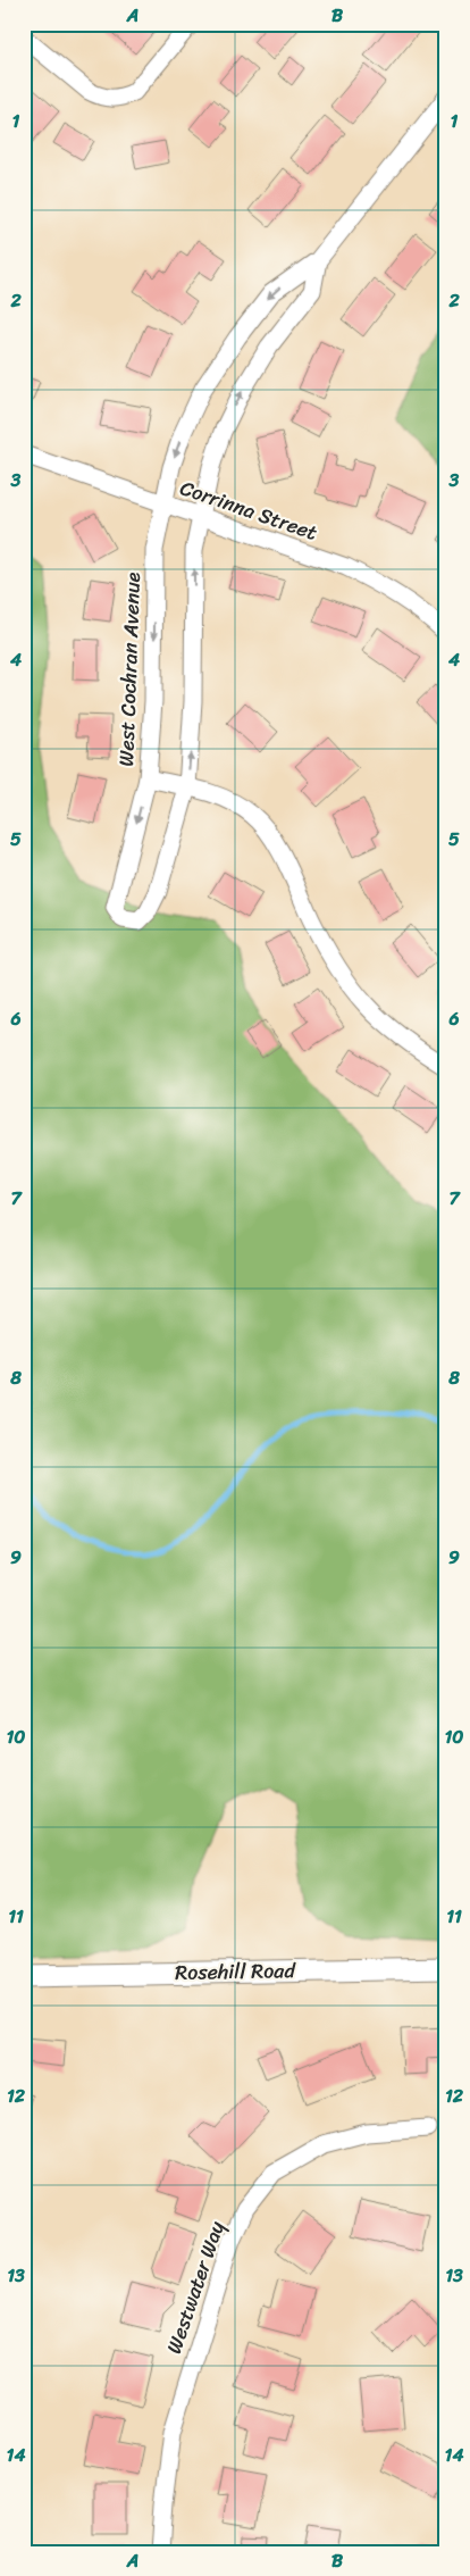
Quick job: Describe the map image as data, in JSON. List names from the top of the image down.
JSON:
{
  "streets": {
    "main road": ["Rosehill Road"],
    "street": ["Corrinna Street", "West Cochran Avenue", "Westwater Way"]
  },
  "crossings": [
    ["Corrinna Street", "West Cochran Avenue"]
  ],
  "grid": {
    "columns": ["A", "B"],
    "rows": [
      "1",
      "2",
      "3",
      "4",
      "5",
      "6",
      "7",
      "8",
      "9",
      "10",
      "11",
      "12",
      "13",
      "14"
    ]
  }
}
